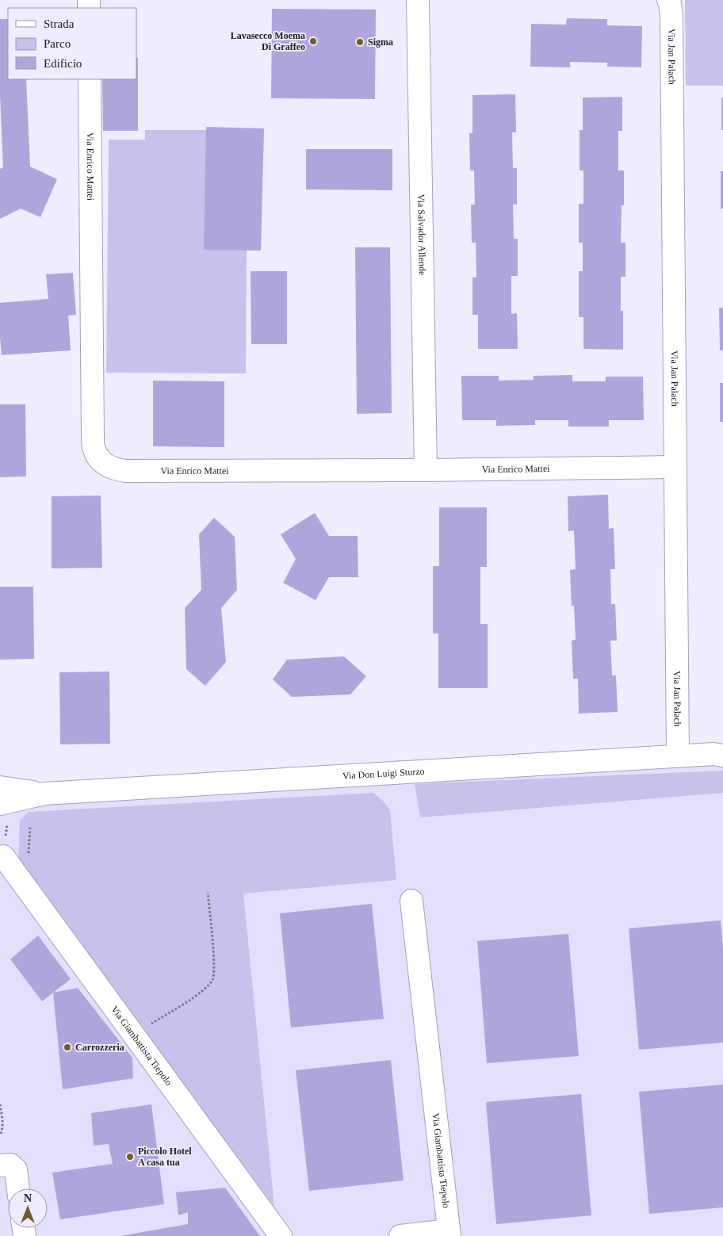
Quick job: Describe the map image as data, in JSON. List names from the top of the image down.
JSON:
{
  "streets": {
    "street": [
      "Via Jan Palach",
      "Via Enrico Mattei",
      "Via Salvador Allende",
      "Via Don Luigi Sturzo",
      "Via Giambattista Tiepolo"
    ]
  },
  "crossings": [
    ["Via Jan Palach", "Via Enrico Mattei"],
    ["Via Jan Palach", "Via Don Luigi Sturzo"],
    ["Via Enrico Mattei", "Via Salvador Allende"]
  ],
  "places": [
    "Lavasecco Moema Di Graffeo",
    "Sigma",
    "Carrozzeria",
    "Piccolo Hotel A casa tua"
  ],
  "legend": ["Strada", "Parco", "Edificio"],
  "north": "top"
}
